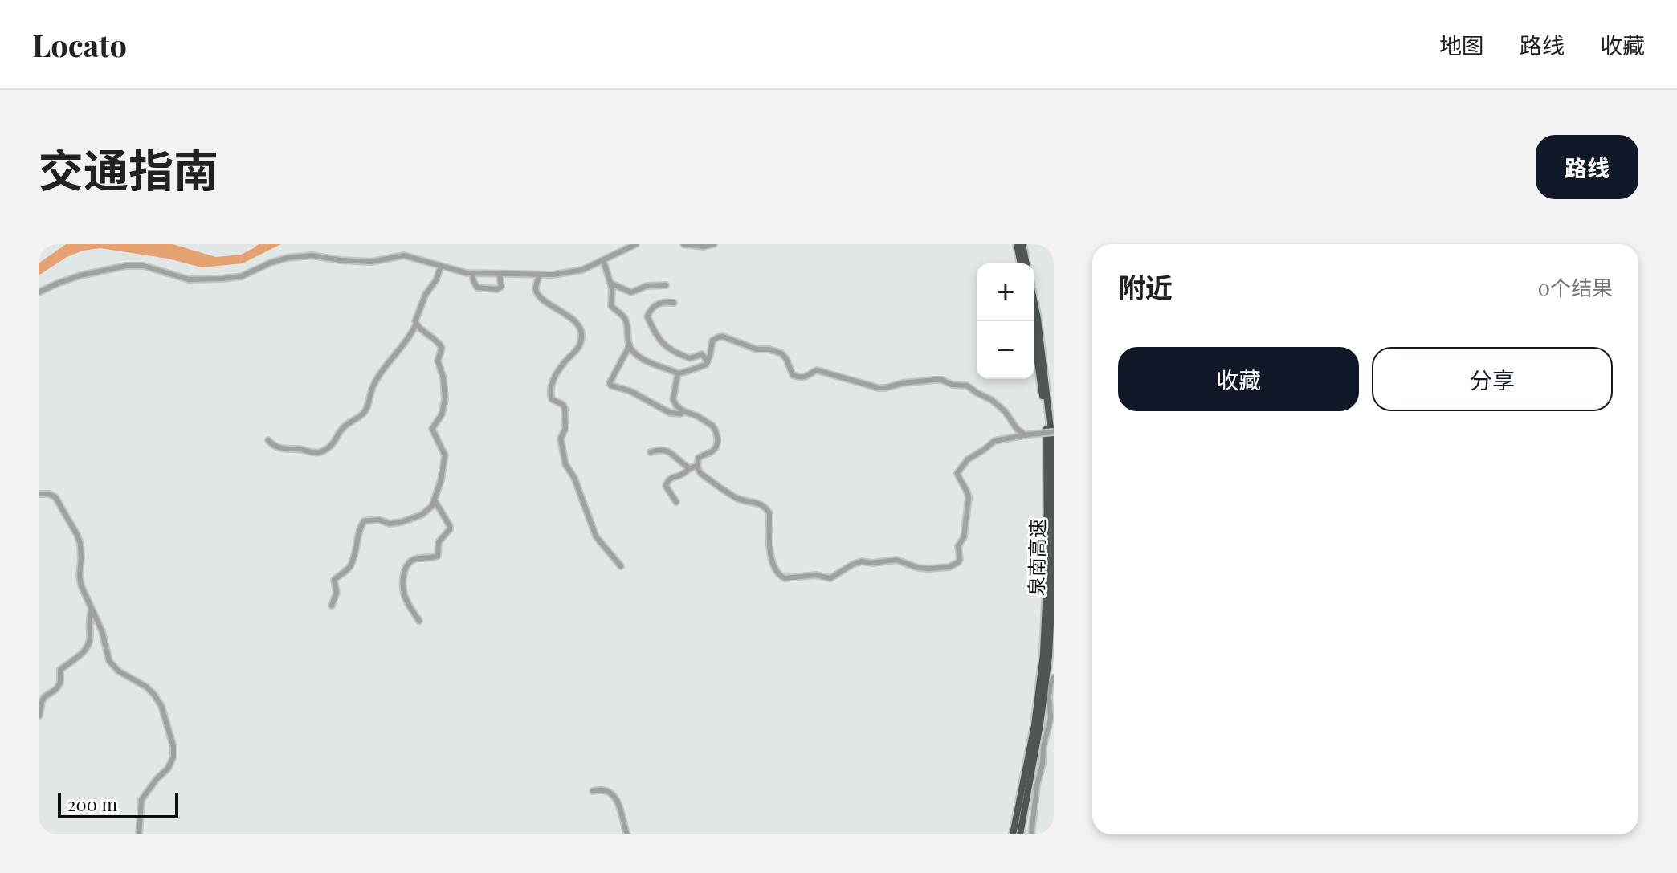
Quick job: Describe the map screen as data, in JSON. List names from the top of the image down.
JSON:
{
  "streets": {
    "highway": ["泉南高速"]
  },
  "scale_bar": "200 m",
  "page": {
    "header": "Locato",
    "nav": ["地图", "路线", "收藏"],
    "title": "交通指南",
    "buttons": [
      "路线",
      ["收藏", "分享"]
    ],
    "heading": ["附近", "0个结果"],
    "map_buttons": ["+", "−"],
    "scale": "200 m"
  }
}
